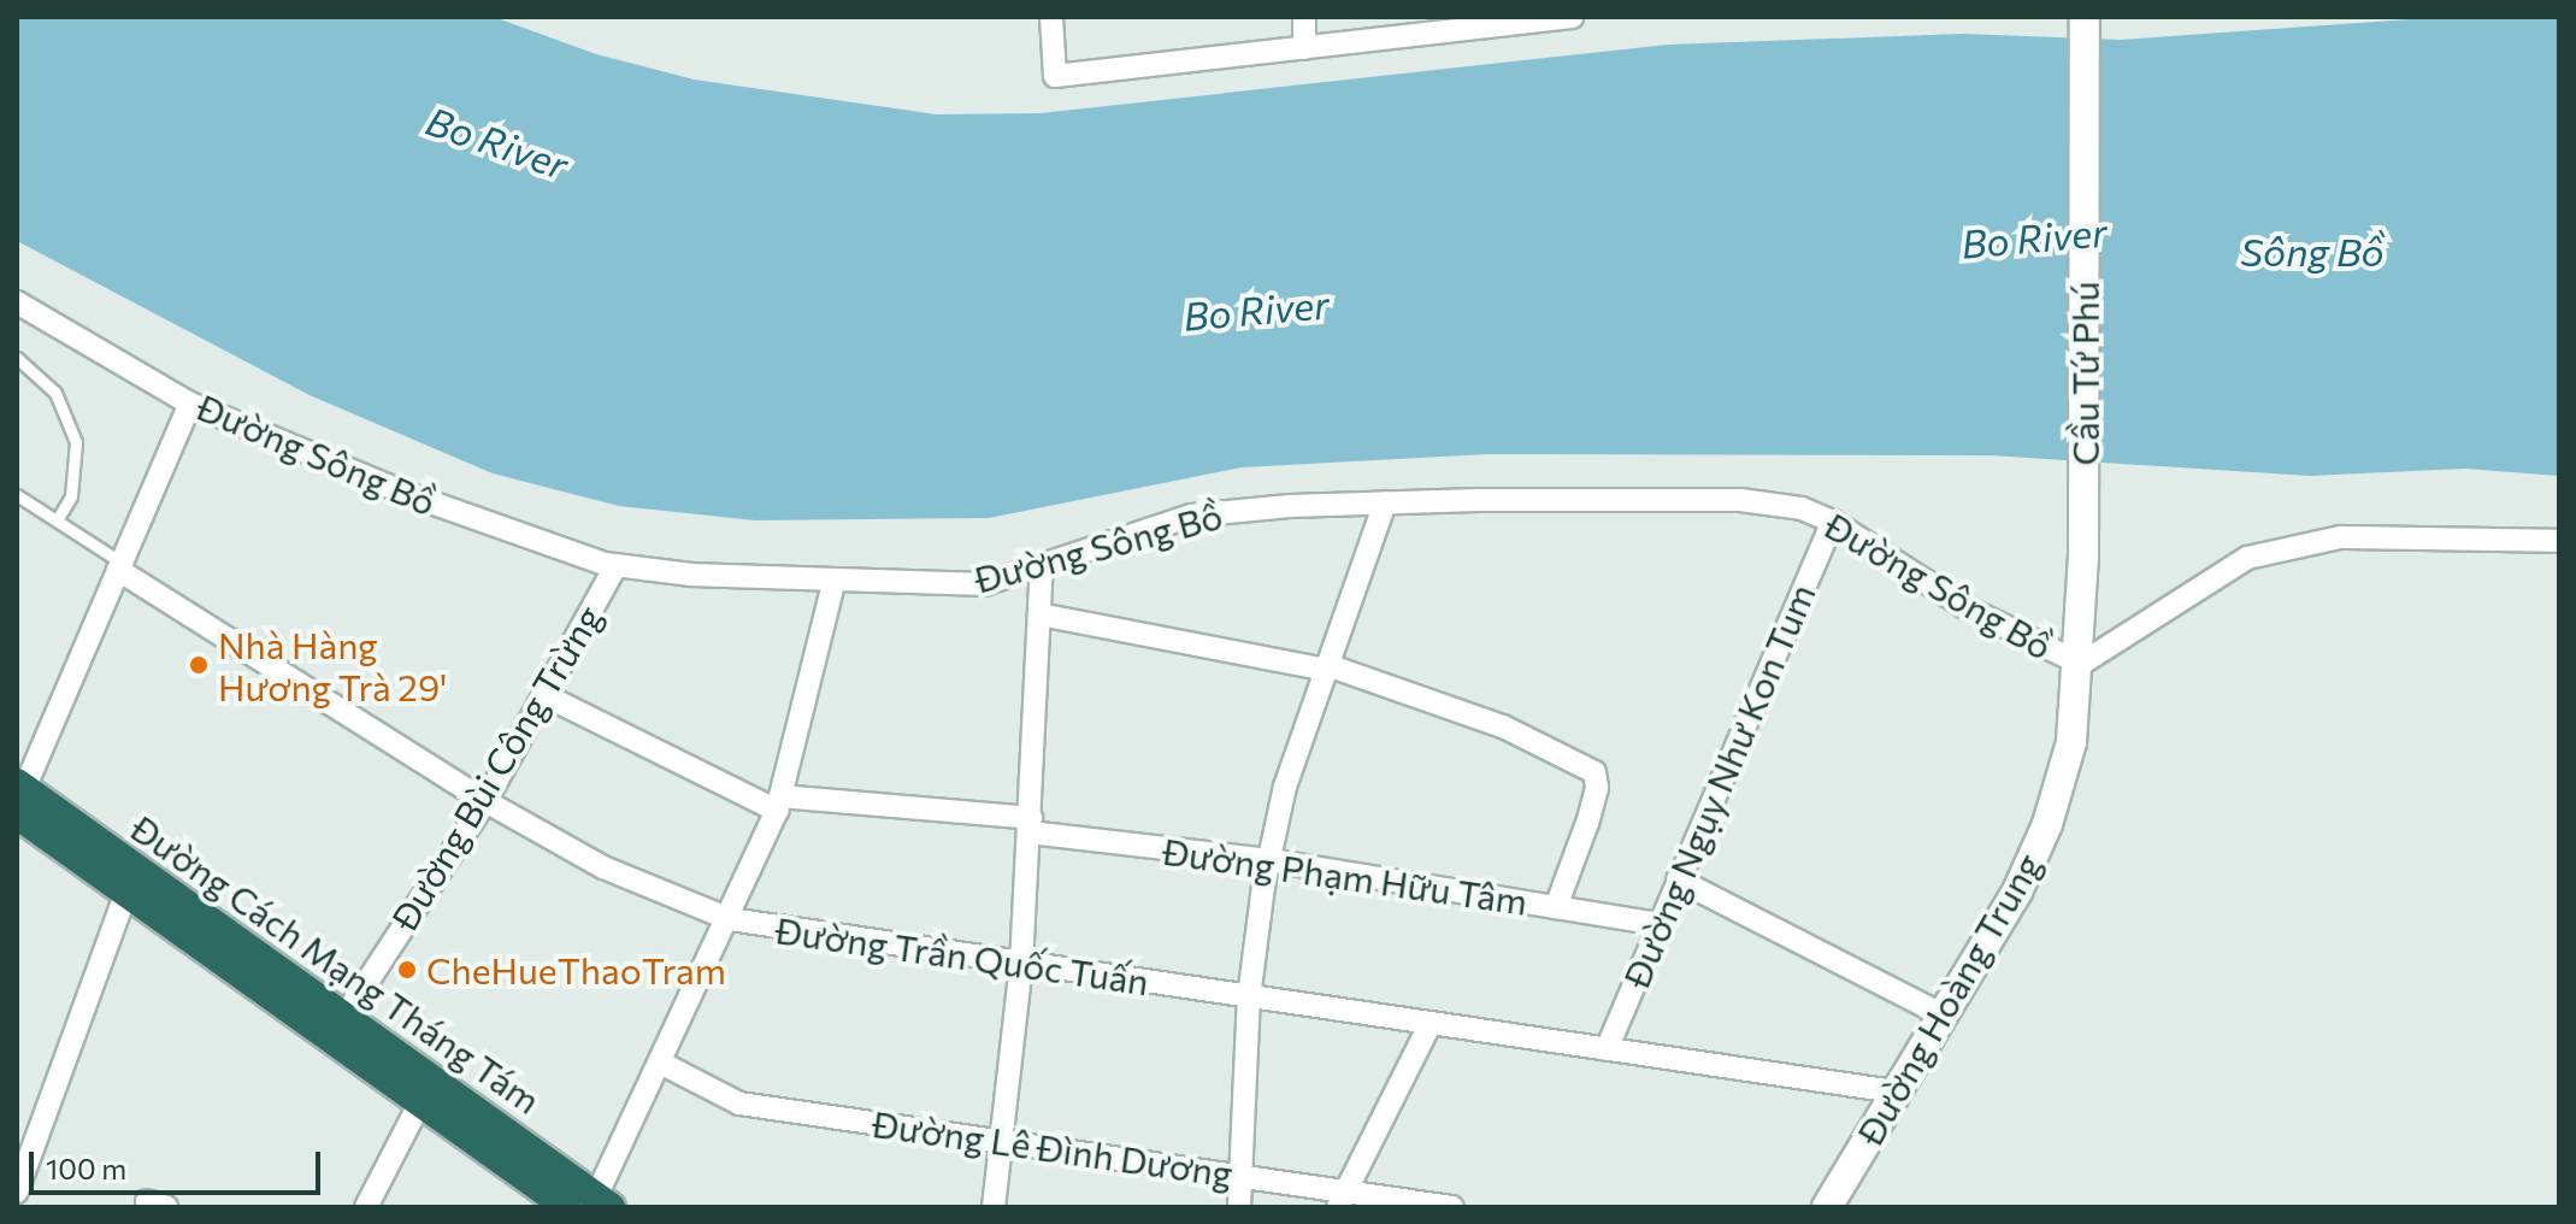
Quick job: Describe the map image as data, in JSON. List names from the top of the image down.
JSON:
{
  "streets": {
    "highway": ["Đường Cách Mạng Tháng Tám"],
    "main road": ["Cầu Tứ Phú", "Đường Hoàng Trung"],
    "street": [
      "Đường Sông Bồ",
      "Đường Bùi Công Trừng",
      "Đường Ngụy Như Kon Tum",
      "Đường Phạm Hữu Tâm",
      "Đường Trần Quốc Tuấn",
      "Đường Lê Đình Dương"
    ]
  },
  "crossings": [
    ["Cầu Tứ Phú", "Đường Hoàng Trung"],
    ["Đường Sông Bồ", "Đường Bùi Công Trừng"],
    ["Đường Sông Bồ", "Đường Ngụy Như Kon Tum"],
    ["Đường Sông Bồ", "Đường Hoàng Trung"],
    ["Đường Bùi Công Trừng", "Đường Trần Quốc Tuấn"],
    ["Đường Bùi Công Trừng", "Đường Cách Mạng Tháng Tám"],
    ["Đường Ngụy Như Kon Tum", "Đường Phạm Hữu Tâm"],
    ["Đường Ngụy Như Kon Tum", "Đường Trần Quốc Tuấn"],
    ["Đường Trần Quốc Tuấn", "Đường Hoàng Trung"]
  ],
  "water": ["Bo River", "Sông Bồ"],
  "places": ["Nhà Hàng Hương Trà 29'", "CheHueThaoTram"],
  "scale_bar": "100 m"
}
